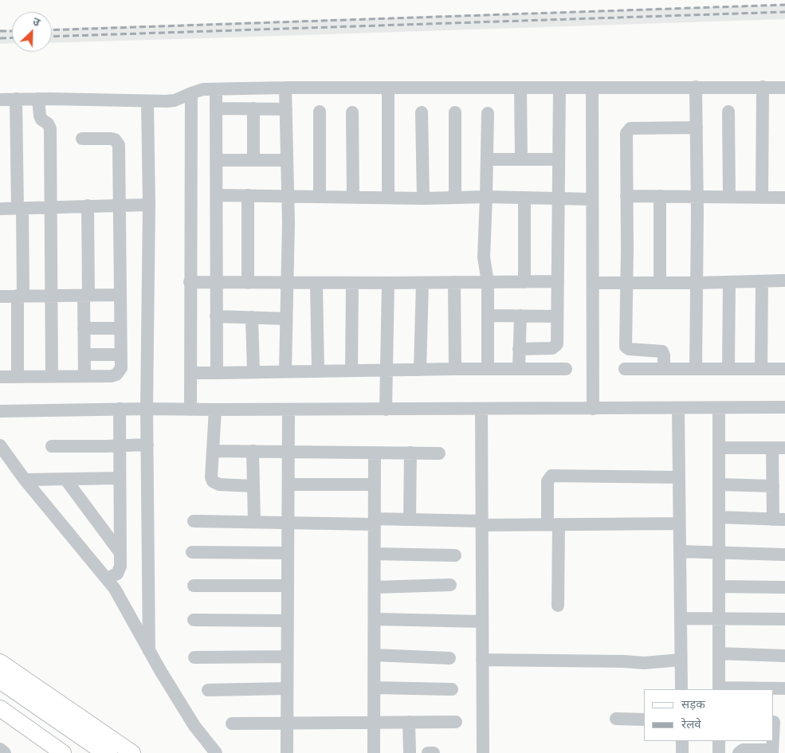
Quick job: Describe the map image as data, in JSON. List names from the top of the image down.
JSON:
{
  "legend": ["सड़क", "रेलवे"],
  "north": "top right"
}
